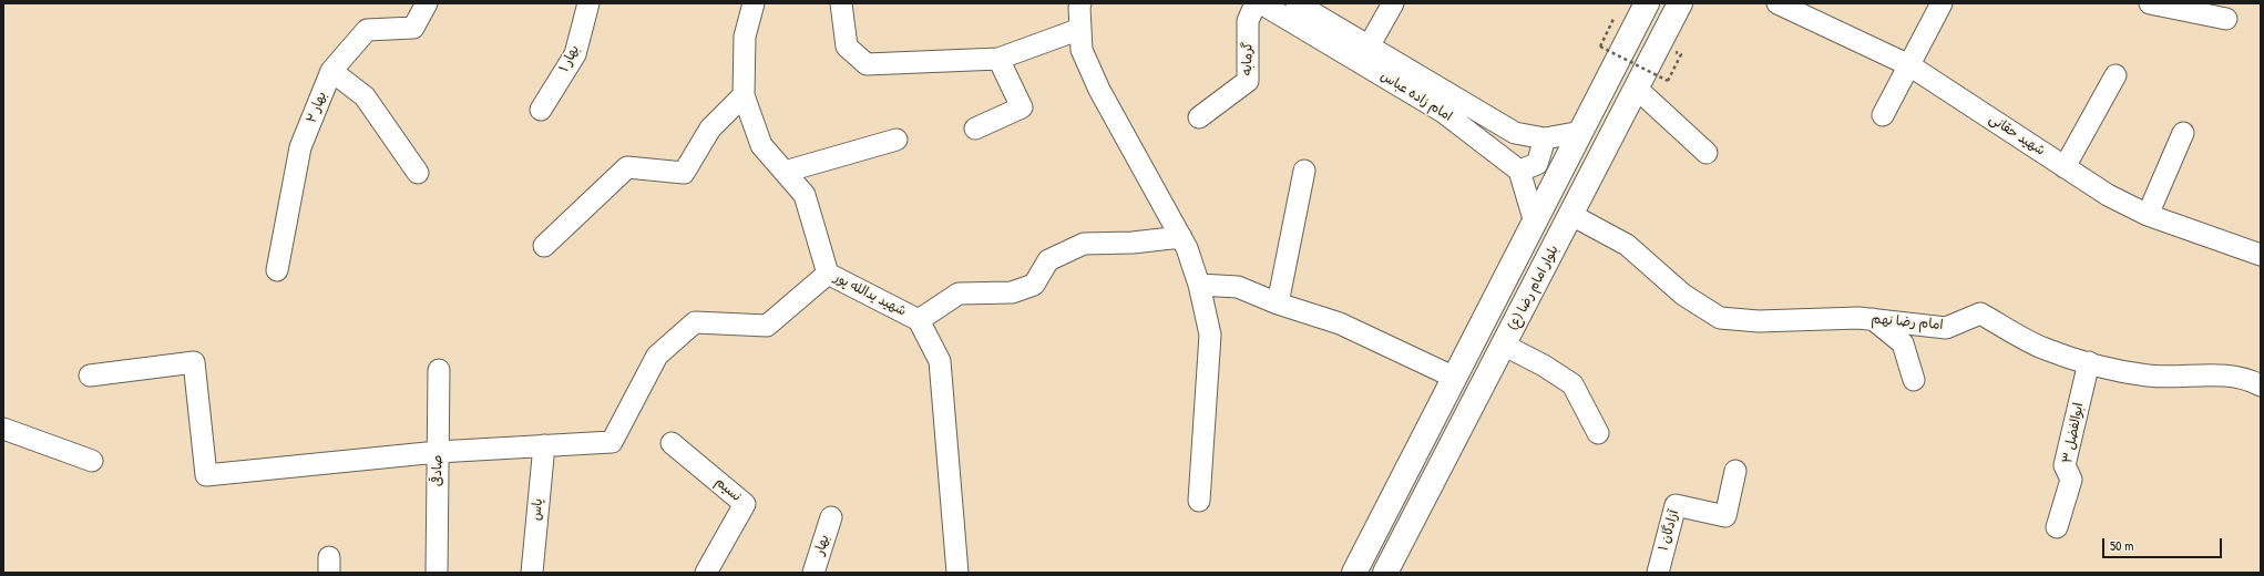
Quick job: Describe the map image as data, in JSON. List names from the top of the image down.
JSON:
{
  "streets": {
    "highway": ["بلوار امام رضا (ع)"],
    "street": [
      "بهار ۱",
      "گرمابه",
      "امام زاده عباس",
      "بهار ۲",
      "شهید حقانی",
      "شهید یدالله پور",
      "امام رضا نهم",
      "ابوالفضل ۳",
      "صادقی",
      "نسیم",
      "یاس",
      "آزادگان ۱",
      "بهار"
    ]
  },
  "crossings": [
    ["بلوار امام رضا (ع)", "امام رضا نهم"],
    ["امام رضا نهم", "ابوالفضل ۳"]
  ],
  "scale_bar": "50 m"
}
